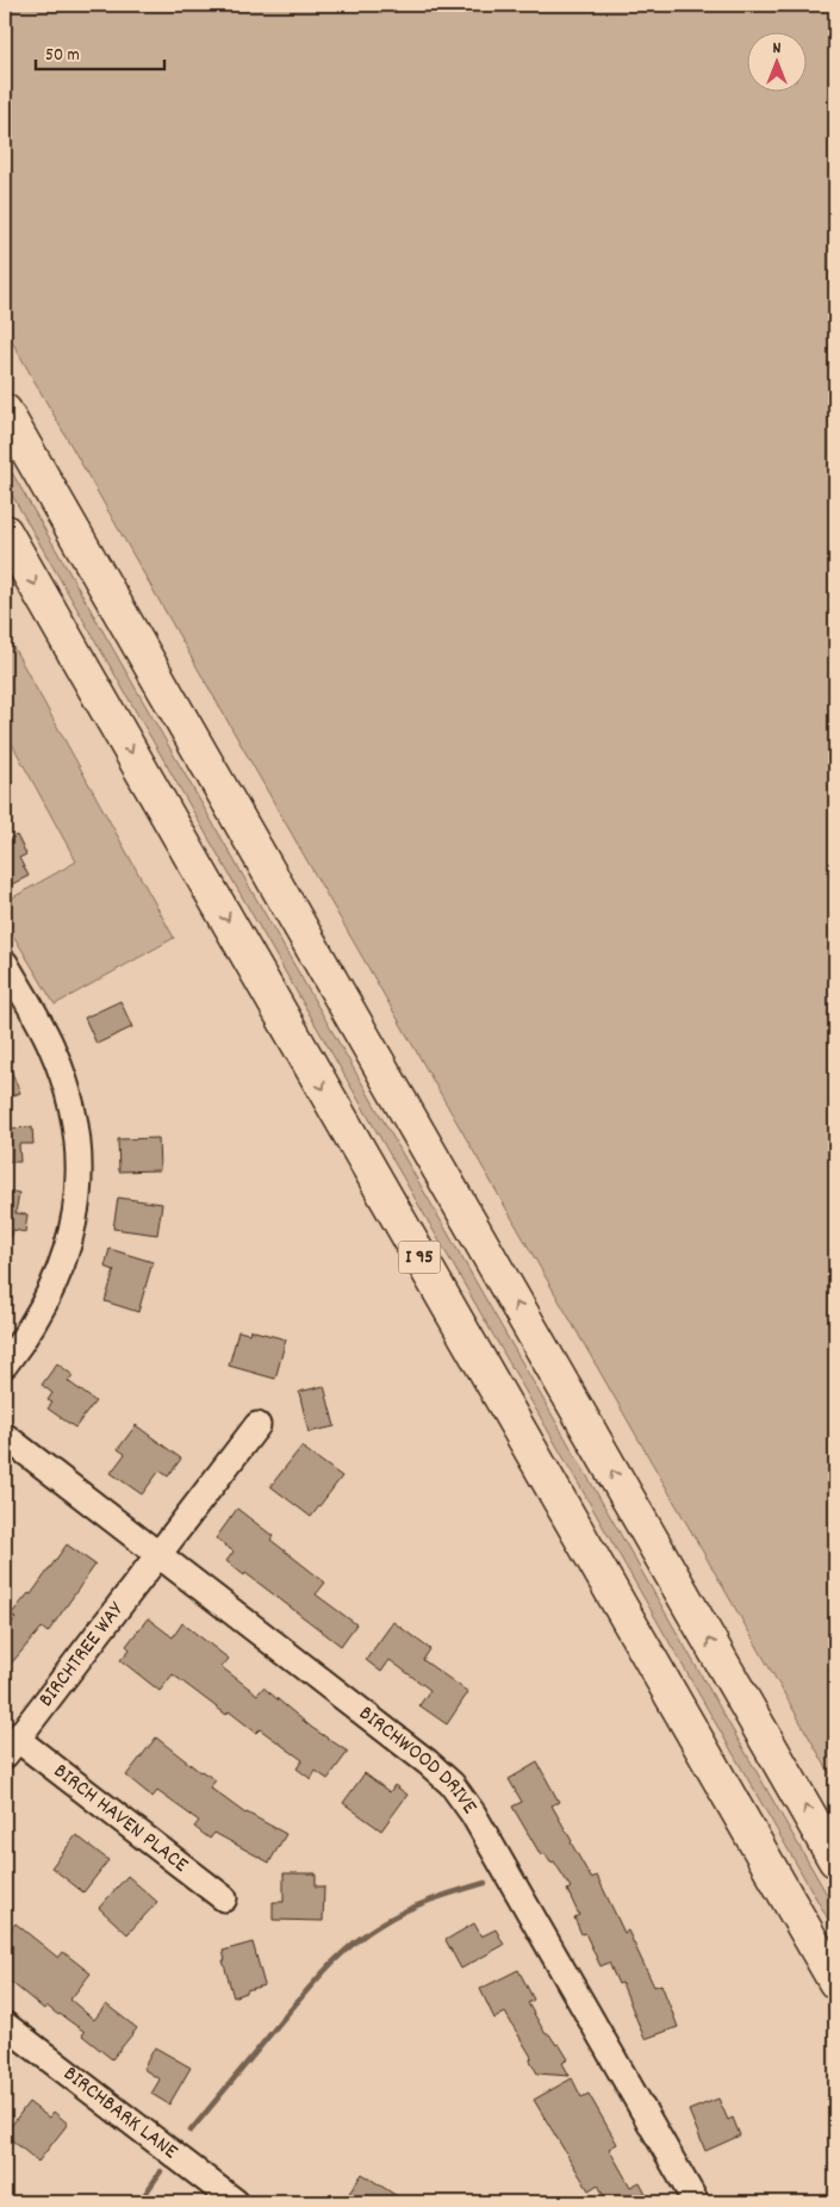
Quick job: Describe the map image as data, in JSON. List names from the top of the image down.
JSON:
{
  "streets": {
    "highway": ["I 95"],
    "street": [
      "BIRCHTREE WAY",
      "BIRCHWOOD DRIVE",
      "BIRCH HAVEN PLACE",
      "BIRCHBARK LANE"
    ]
  },
  "crossings": [
    ["BIRCHTREE WAY", "BIRCHWOOD DRIVE"],
    ["BIRCHTREE WAY", "BIRCH HAVEN PLACE"]
  ],
  "scale_bar": "50 m",
  "north": "top"
}
